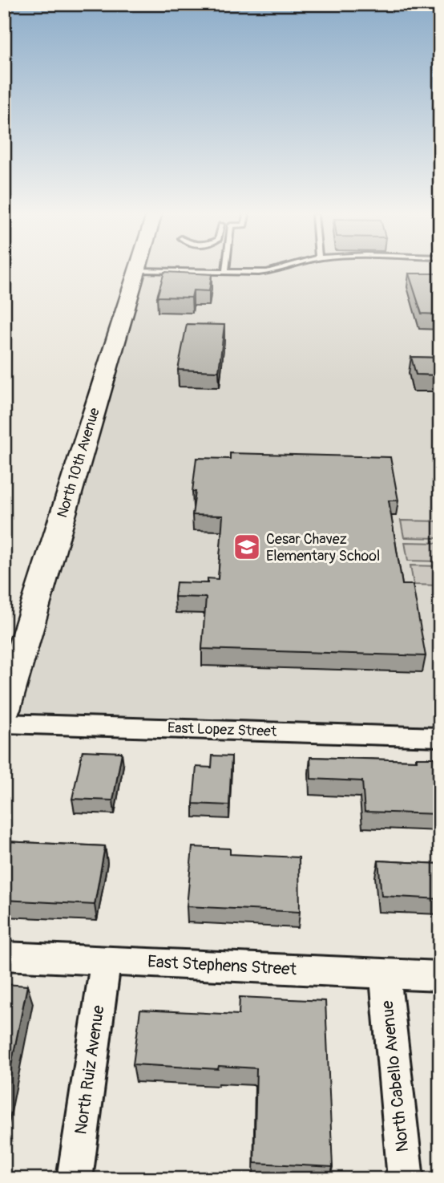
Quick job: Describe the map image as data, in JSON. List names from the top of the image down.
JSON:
{
  "streets": {
    "main road": ["North 10th Avenue"],
    "street": [
      "East Lopez Street",
      "East Stephens Street",
      "North Ruiz Avenue",
      "North Cabello Avenue"
    ]
  },
  "crossings": [
    ["East Stephens Street", "North Ruiz Avenue"],
    ["East Stephens Street", "North Cabello Avenue"]
  ],
  "places": {
    "school or university": ["Cesar Chavez Elementary School"]
  }
}
